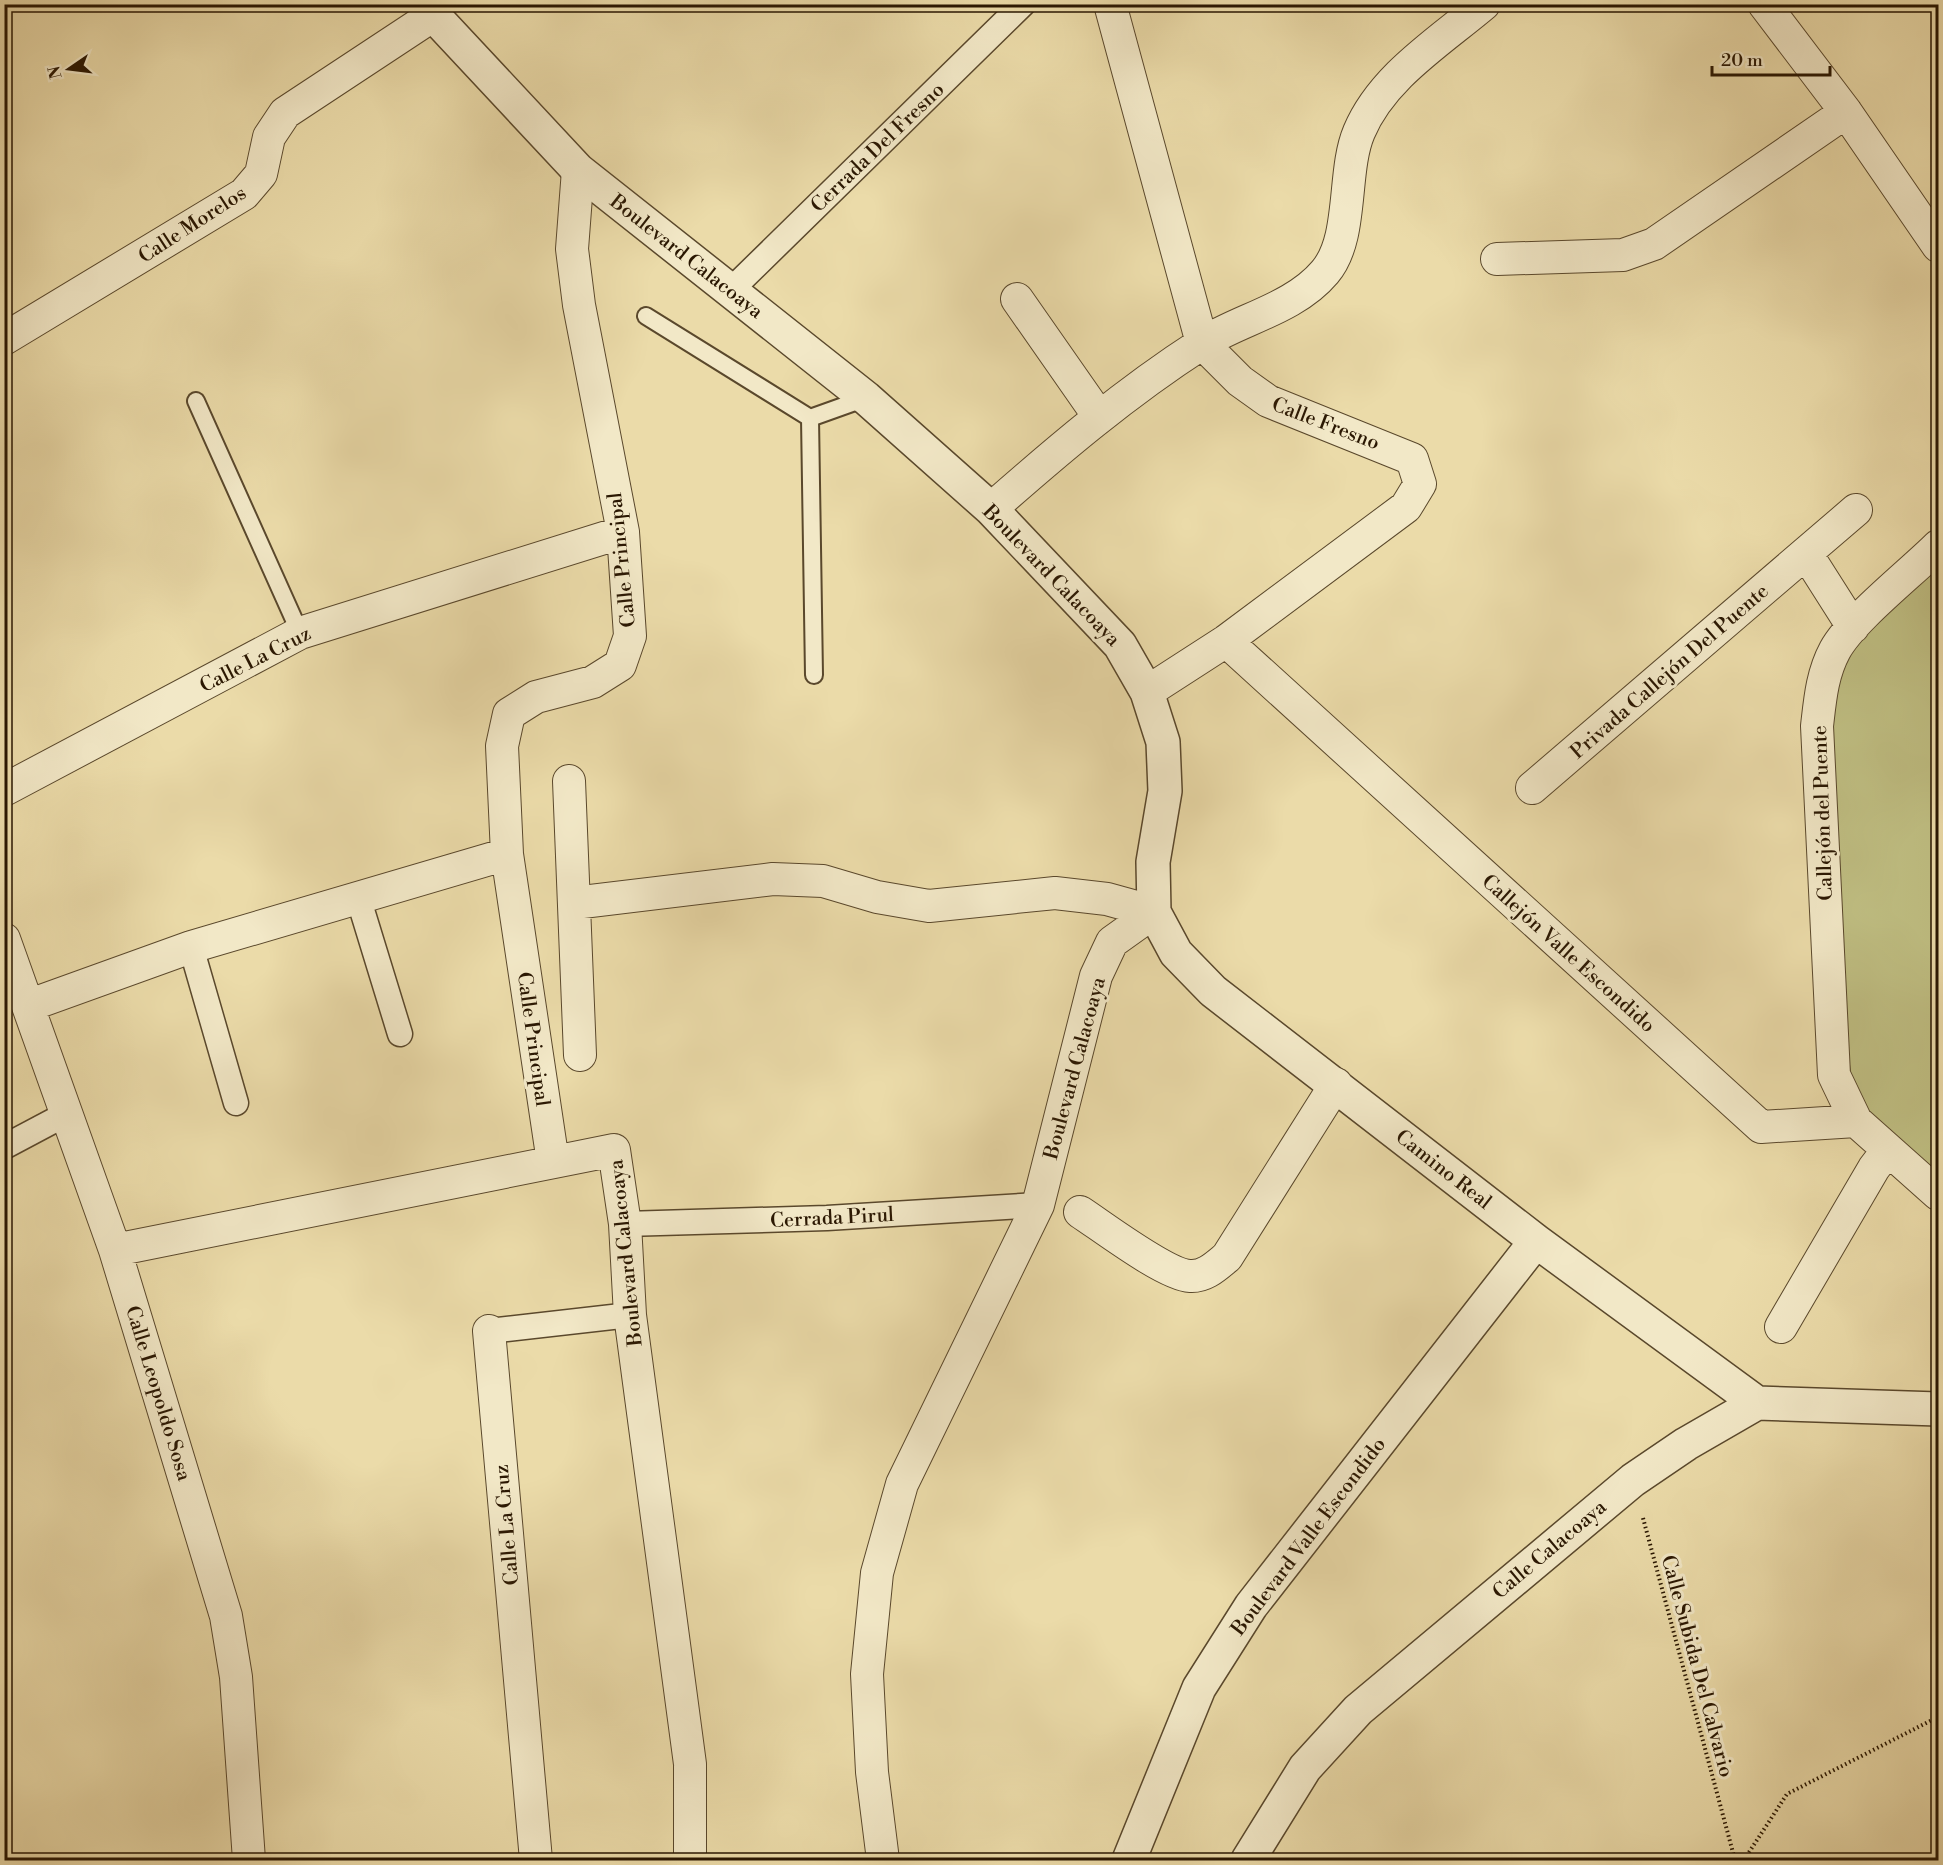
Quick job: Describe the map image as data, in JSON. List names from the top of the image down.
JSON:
{
  "streets": {
    "street": [
      "Cerrada Del Fresno",
      "Calle Morelos",
      "Boulevard Calacoaya",
      "Calle Fresno",
      "Calle Principal",
      "Calle La Cruz",
      "Privada Callejón Del Puente",
      "Callejón del Puente",
      "Callejón Valle Escondido",
      "Camino Real",
      "Cerrada Pirul",
      "Calle Leopoldo Sosa",
      "Boulevard Valle Escondido",
      "Calle Calacoaya"
    ],
    "path": ["Calle Subida Del Calvario"]
  },
  "crossings": [
    ["Cerrada Del Fresno", "Boulevard Calacoaya"],
    ["Calle Morelos", "Boulevard Calacoaya"],
    ["Boulevard Calacoaya", "Calle Fresno"],
    ["Boulevard Calacoaya", "Calle Principal"],
    ["Boulevard Calacoaya", "Calle La Cruz"],
    ["Boulevard Calacoaya", "Camino Real"],
    ["Boulevard Calacoaya", "Cerrada Pirul"],
    ["Boulevard Calacoaya", "Calle Leopoldo Sosa"],
    ["Calle Fresno", "Callejón Valle Escondido"],
    ["Calle Principal", "Calle La Cruz"],
    ["Callejón del Puente", "Callejón Valle Escondido"],
    ["Camino Real", "Boulevard Valle Escondido"],
    ["Camino Real", "Calle Calacoaya"],
    ["Calle Calacoaya", "Calle Subida Del Calvario"]
  ],
  "scale_bar": "20 m",
  "north": "left"
}
